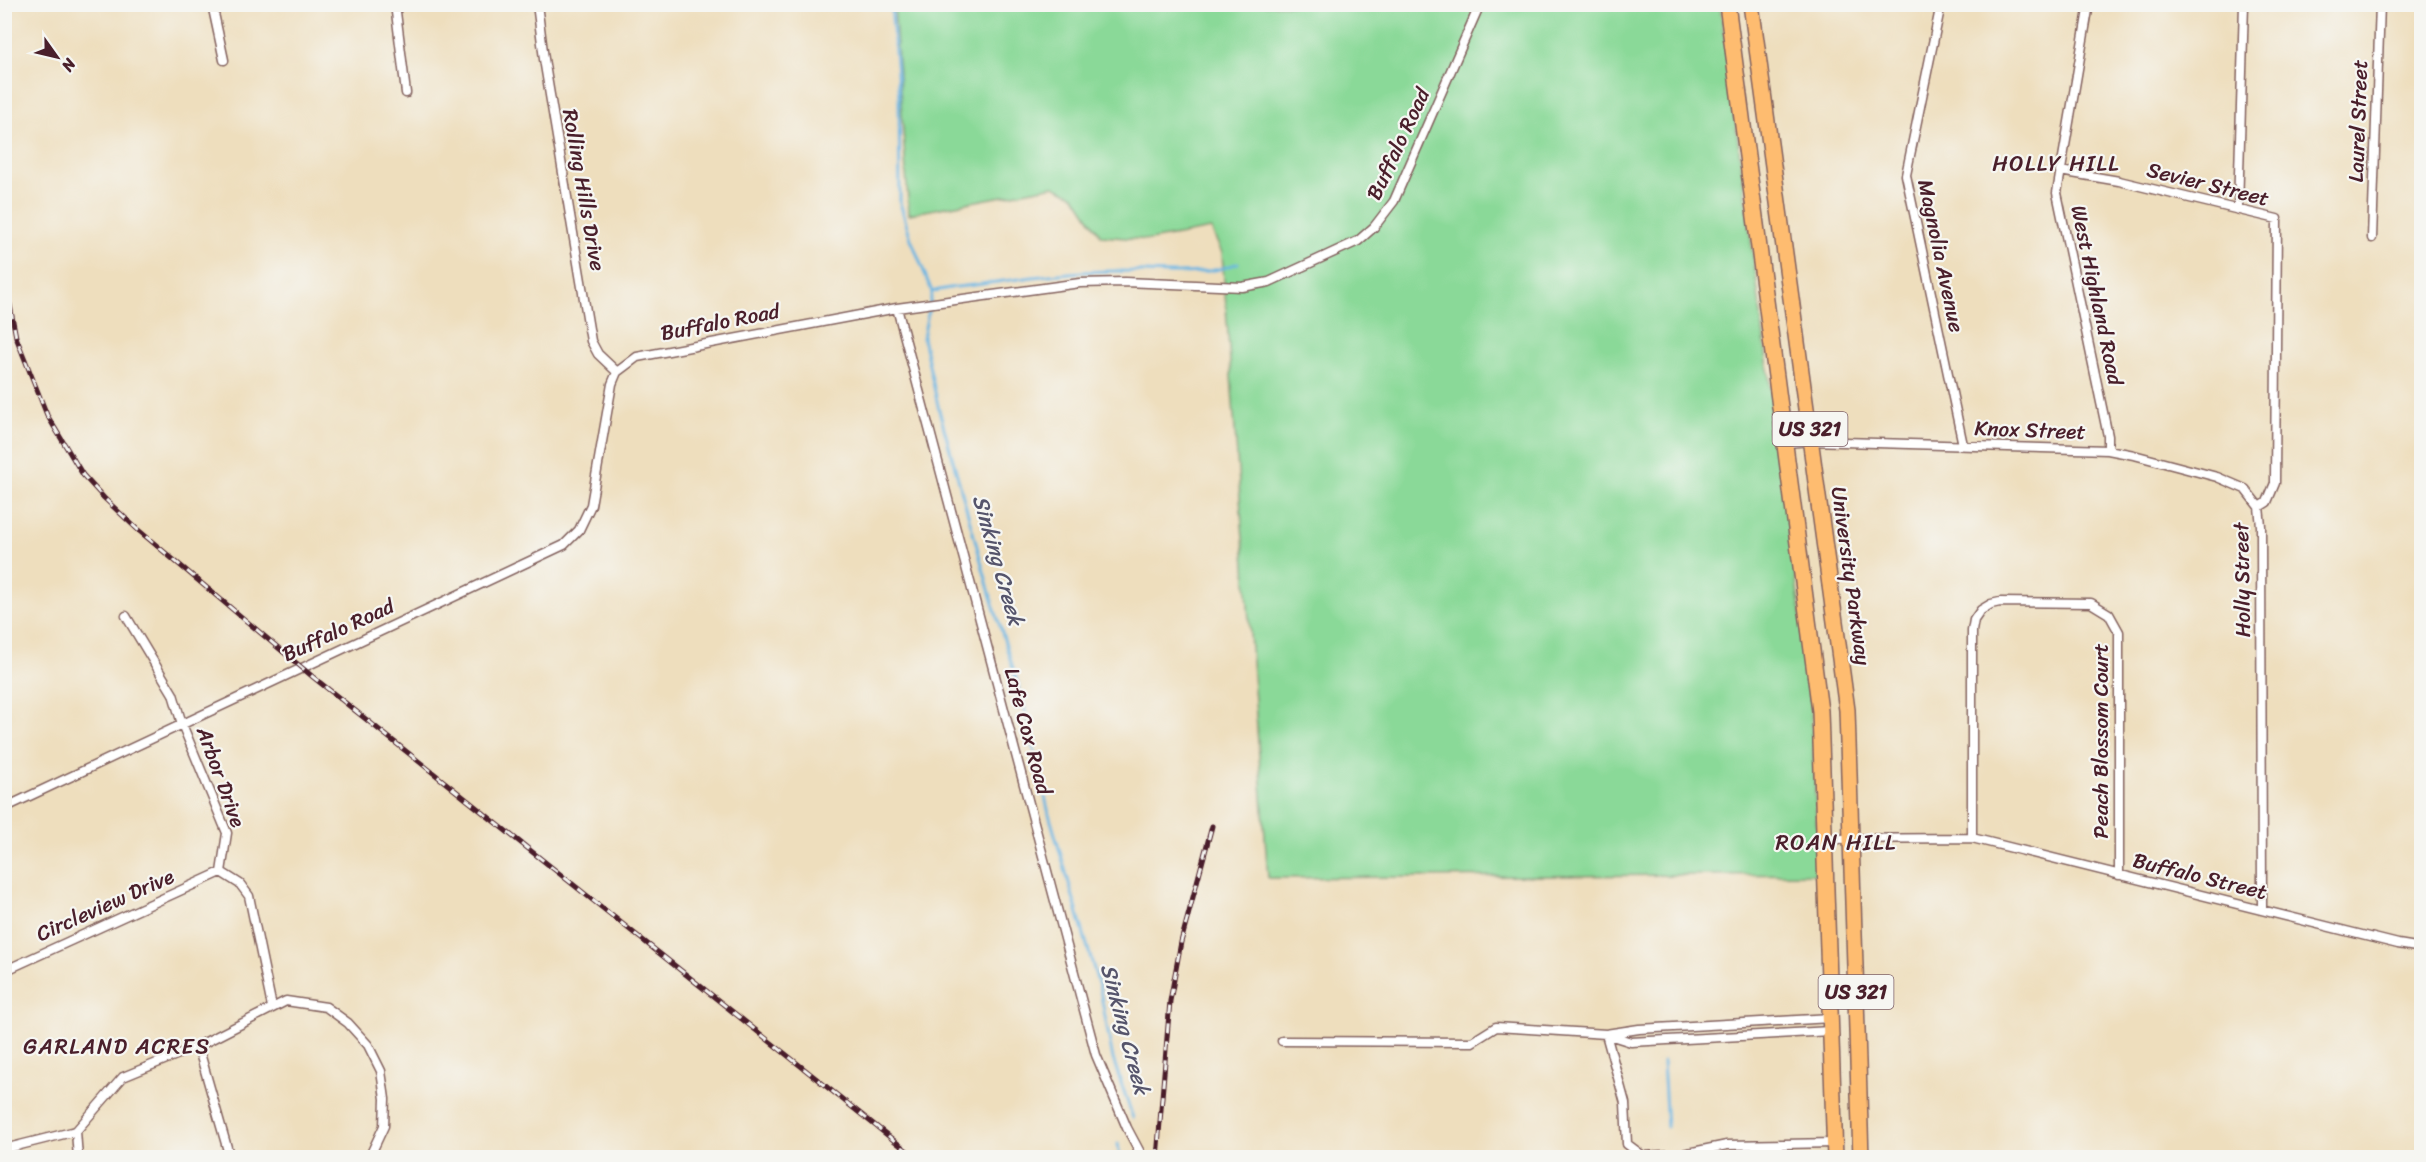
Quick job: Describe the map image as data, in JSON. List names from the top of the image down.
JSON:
{
  "streets": {
    "highway": ["US 321", "University Parkway"],
    "street": [
      "Laurel Street",
      "Buffalo Road",
      "Sevier Street",
      "Rolling Hills Drive",
      "Magnolia Avenue",
      "West Highland Road",
      "Knox Street",
      "Holly Street",
      "Lafe Cox Road",
      "Peach Blossom Court",
      "Arbor Drive",
      "Buffalo Street",
      "Circleview Drive"
    ]
  },
  "crossings": [
    ["Buffalo Road", "Rolling Hills Drive"],
    ["Buffalo Road", "Lafe Cox Road"],
    ["Buffalo Road", "Arbor Drive"],
    ["Sevier Street", "West Highland Road"],
    ["Sevier Street", "Holly Street"],
    ["Magnolia Avenue", "Knox Street"],
    ["West Highland Road", "Knox Street"],
    ["US 321", "Knox Street"],
    ["US 321", "Buffalo Street"],
    ["Knox Street", "University Parkway"],
    ["Knox Street", "Holly Street"],
    ["University Parkway", "Buffalo Street"],
    ["Holly Street", "Buffalo Street"],
    ["Peach Blossom Court", "Buffalo Street"],
    ["Arbor Drive", "Circleview Drive"]
  ],
  "districts": ["HOLLY HILL", "ROAN HILL", "GARLAND ACRES"],
  "water": ["Sinking Creek"],
  "north": "bottom right"
}
